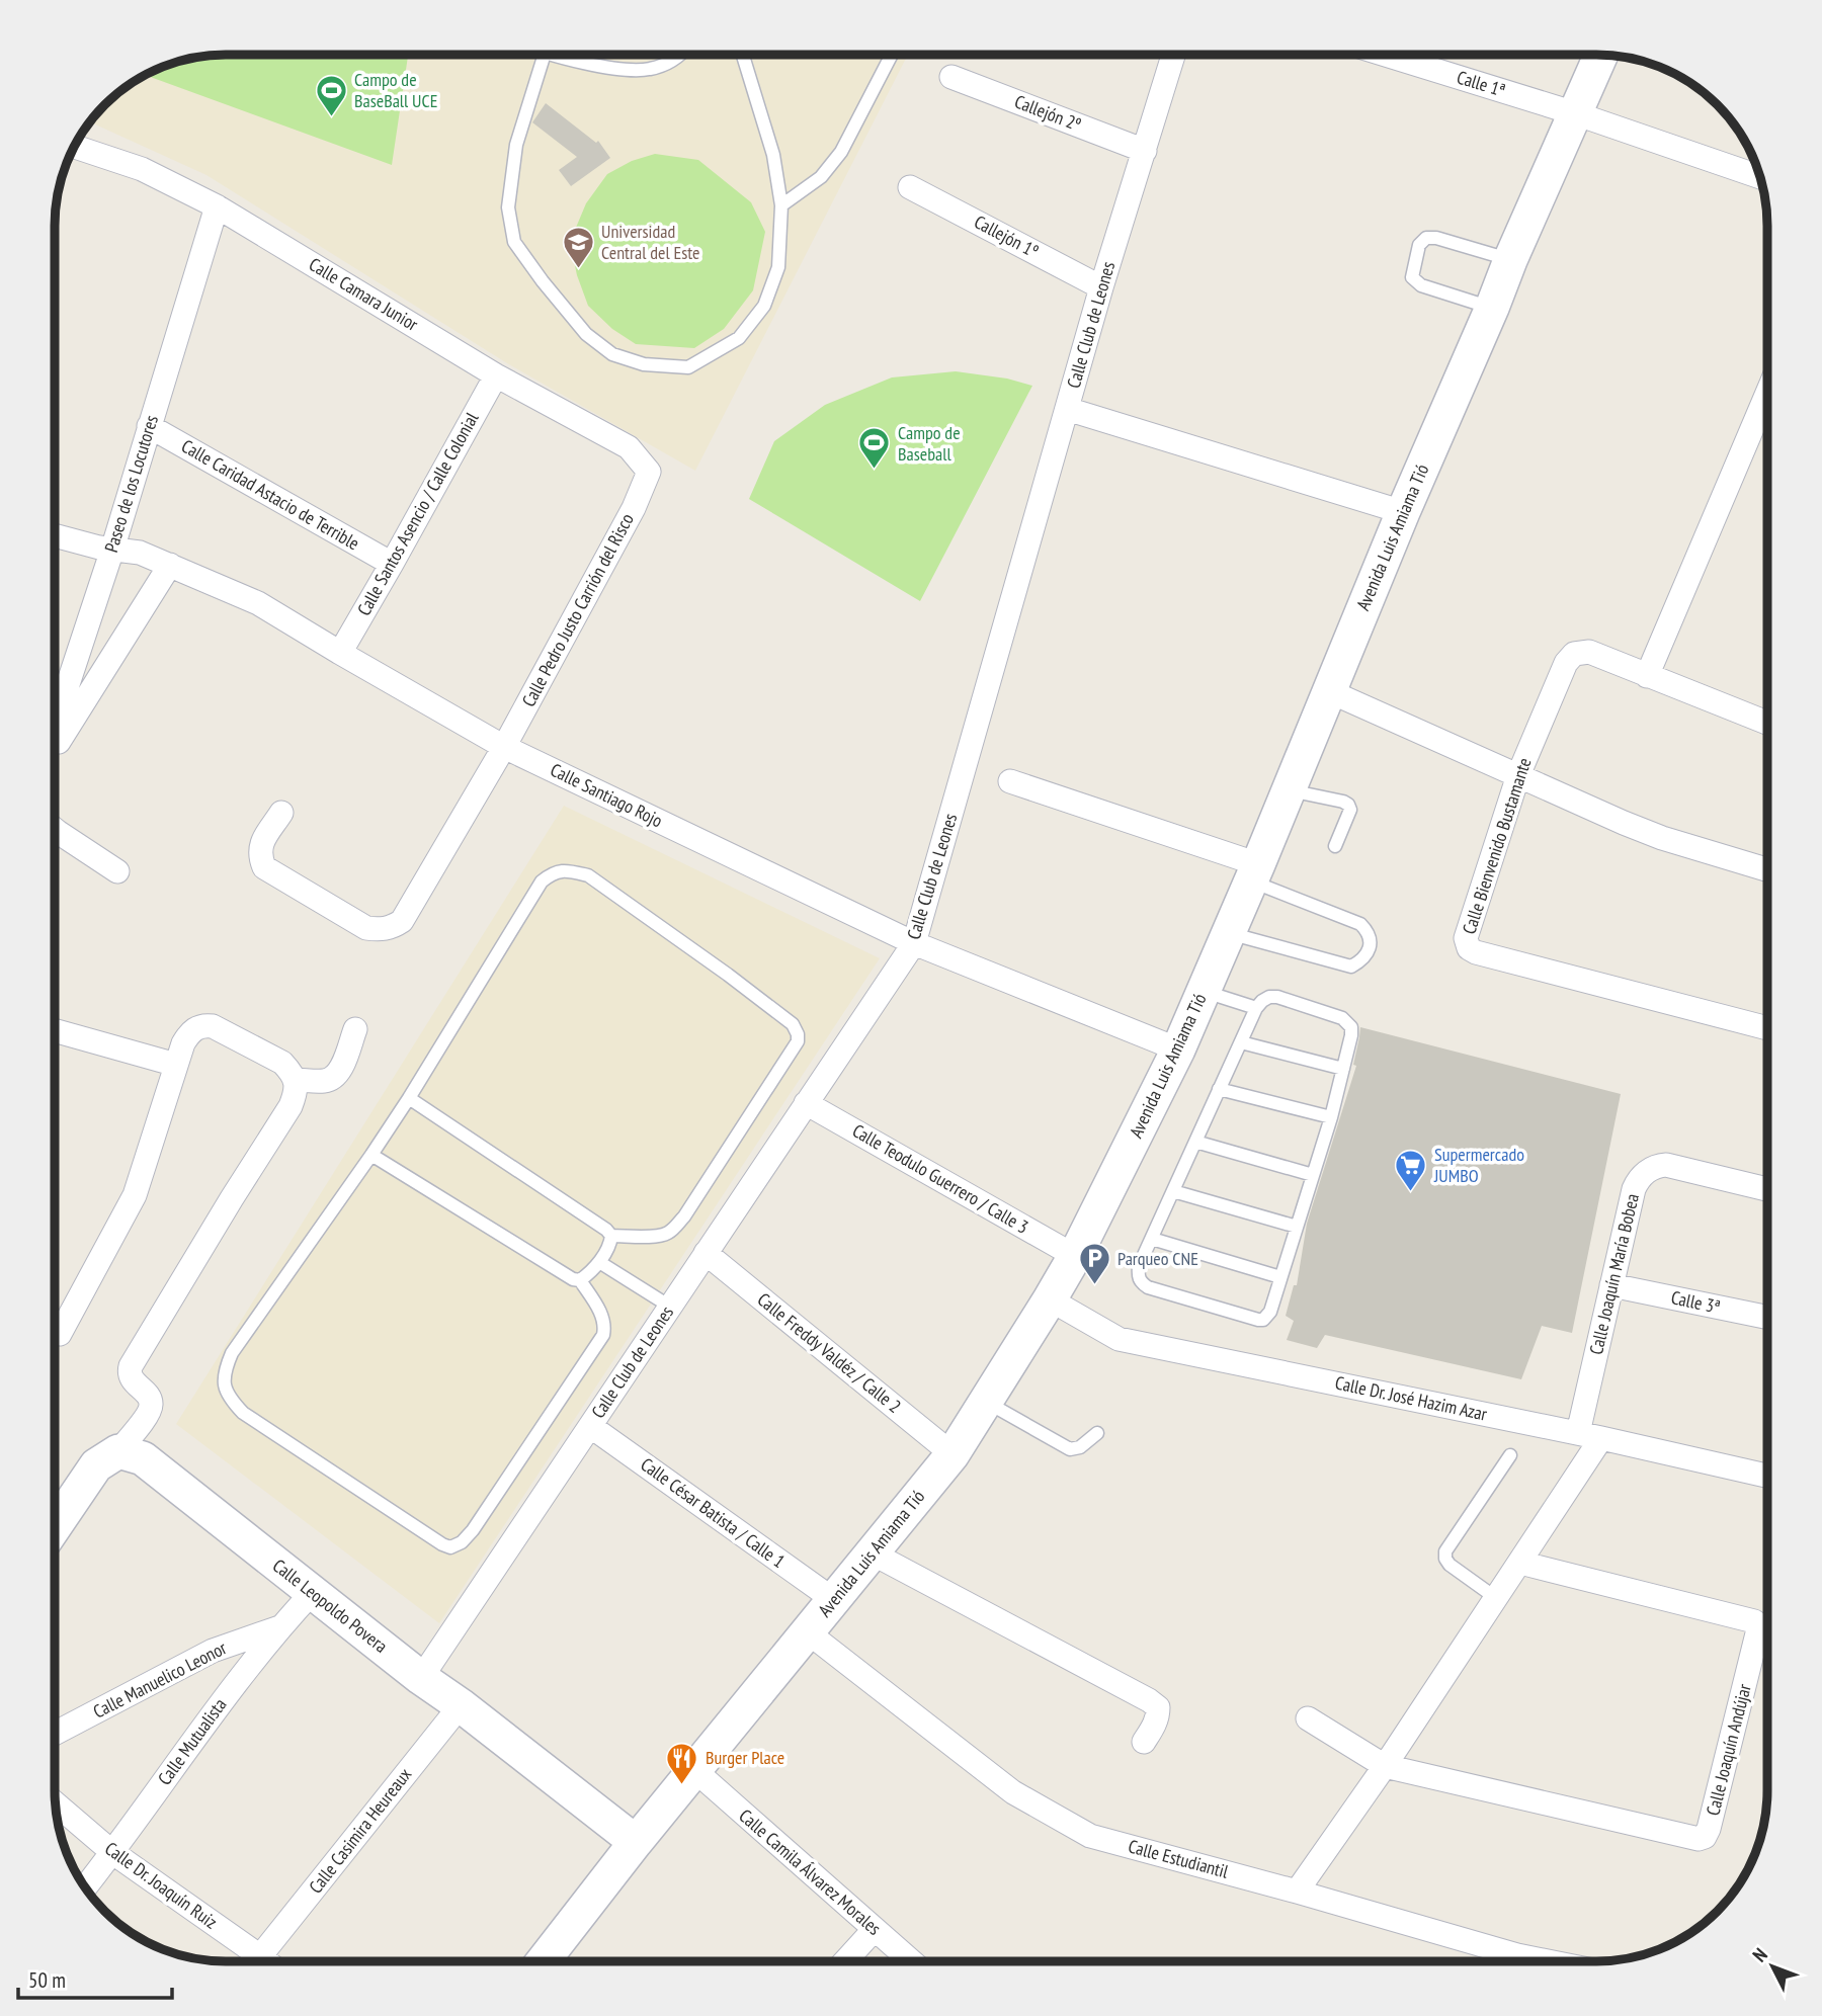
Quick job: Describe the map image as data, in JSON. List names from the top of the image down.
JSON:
{
  "streets": {
    "main road": ["Avenida Luis Amiama Tió", "Calle Leopoldo Povera"],
    "street": [
      "Calle 1ª",
      "Callejón 2º",
      "Callejón 1º",
      "Calle Camara Junior",
      "Calle Club de Leones",
      "Paseo de los Locutores",
      "Calle Caridad Astacio de Terrible",
      "Calle Santos Asencio / Calle Colonial",
      "Calle Pedro Justo Carrión del Risco",
      "Calle Santiago Rojo",
      "Calle Bienvenido Bustamante",
      "Calle Teodulo Guerrero / Calle 3",
      "Calle Joaquín María Bobea",
      "Calle 3ª",
      "Calle Freddy Valdéz / Calle 2",
      "Calle Dr. José Hazim Azar",
      "Calle César Batista / Calle 1",
      "Calle Manuelico Leonor",
      "Calle Mutualista",
      "Calle Joaquín Andújar",
      "Calle Casimira Heureaux",
      "Calle Estudiantil",
      "Calle Camila Álvarez Morales",
      "Calle Dr. Joaquín Ruiz"
    ]
  },
  "crossings": [
    ["Calle 1ª", "Avenida Luis Amiama Tió"],
    ["Callejón 2º", "Calle Club de Leones"],
    ["Callejón 1º", "Calle Club de Leones"],
    ["Calle Camara Junior", "Paseo de los Locutores"],
    ["Calle Camara Junior", "Calle Santos Asencio / Calle Colonial"],
    ["Calle Camara Junior", "Calle Pedro Justo Carrión del Risco"],
    ["Calle Club de Leones", "Calle Santiago Rojo"],
    ["Calle Club de Leones", "Calle Teodulo Guerrero / Calle 3"],
    ["Calle Club de Leones", "Calle Freddy Valdéz / Calle 2"],
    ["Calle Club de Leones", "Calle César Batista / Calle 1"],
    ["Calle Club de Leones", "Calle Leopoldo Povera"],
    ["Paseo de los Locutores", "Calle Caridad Astacio de Terrible"],
    ["Paseo de los Locutores", "Calle Santiago Rojo"],
    ["Calle Caridad Astacio de Terrible", "Calle Santos Asencio / Calle Colonial"],
    ["Calle Santos Asencio / Calle Colonial", "Calle Santiago Rojo"],
    ["Avenida Luis Amiama Tió", "Calle Santiago Rojo"],
    ["Avenida Luis Amiama Tió", "Calle Teodulo Guerrero / Calle 3"],
    ["Avenida Luis Amiama Tió", "Calle Freddy Valdéz / Calle 2"],
    ["Avenida Luis Amiama Tió", "Calle Dr. José Hazim Azar"],
    ["Avenida Luis Amiama Tió", "Calle César Batista / Calle 1"],
    ["Avenida Luis Amiama Tió", "Calle Leopoldo Povera"],
    ["Avenida Luis Amiama Tió", "Calle Estudiantil"],
    ["Avenida Luis Amiama Tió", "Calle Camila Álvarez Morales"],
    ["Calle Pedro Justo Carrión del Risco", "Calle Santiago Rojo"],
    ["Calle Joaquín María Bobea", "Calle 3ª"],
    ["Calle Joaquín María Bobea", "Calle Dr. José Hazim Azar"],
    ["Calle Leopoldo Povera", "Calle Mutualista"],
    ["Calle Leopoldo Povera", "Calle Casimira Heureaux"],
    ["Calle Manuelico Leonor", "Calle Mutualista"],
    ["Calle Mutualista", "Calle Dr. Joaquín Ruiz"],
    ["Calle Casimira Heureaux", "Calle Dr. Joaquín Ruiz"]
  ],
  "places": {
    "sports": ["Campo de BaseBall UCE", "Campo de Baseball"],
    "school or university": ["Universidad Central del Este"],
    "supermarket": ["Supermercado JUMBO"],
    "parking": ["Parqueo CNE"],
    "restaurant": ["Burger Place"]
  },
  "scale_bar": "50 m",
  "north": "top left"
}
